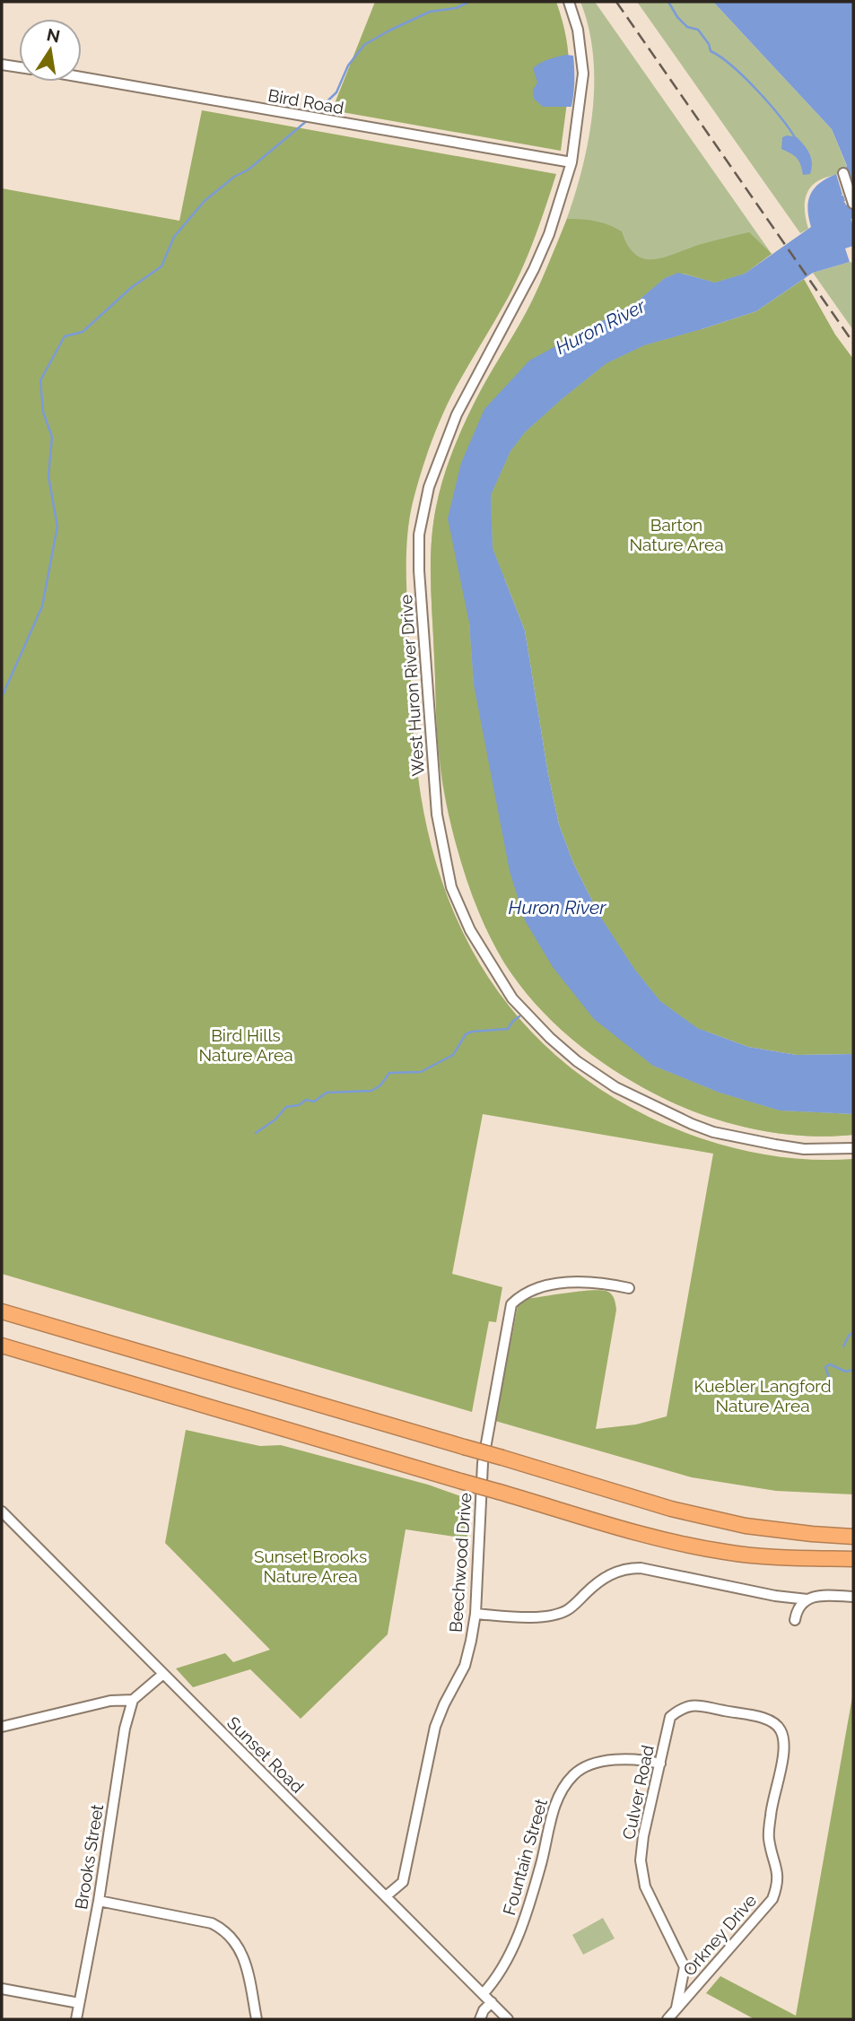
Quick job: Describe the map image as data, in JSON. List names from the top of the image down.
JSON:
{
  "streets": {
    "street": [
      "Bird Road",
      "West Huron River Drive",
      "Beechwood Drive",
      "Sunset Road",
      "Culver Road",
      "Brooks Street",
      "Fountain Street",
      "Orkney Drive"
    ]
  },
  "crossings": [
    ["Bird Road", "West Huron River Drive"],
    ["Beechwood Drive", "Sunset Road"],
    ["Sunset Road", "Fountain Street"],
    ["Culver Road", "Fountain Street"],
    ["Culver Road", "Orkney Drive"]
  ],
  "water": ["Huron River"],
  "parks": [
    "Barton Nature Area",
    "Bird Hills Nature Area",
    "Kuebler Langford Nature Area",
    "Sunset Brooks Nature Area"
  ],
  "north": "top"
}
